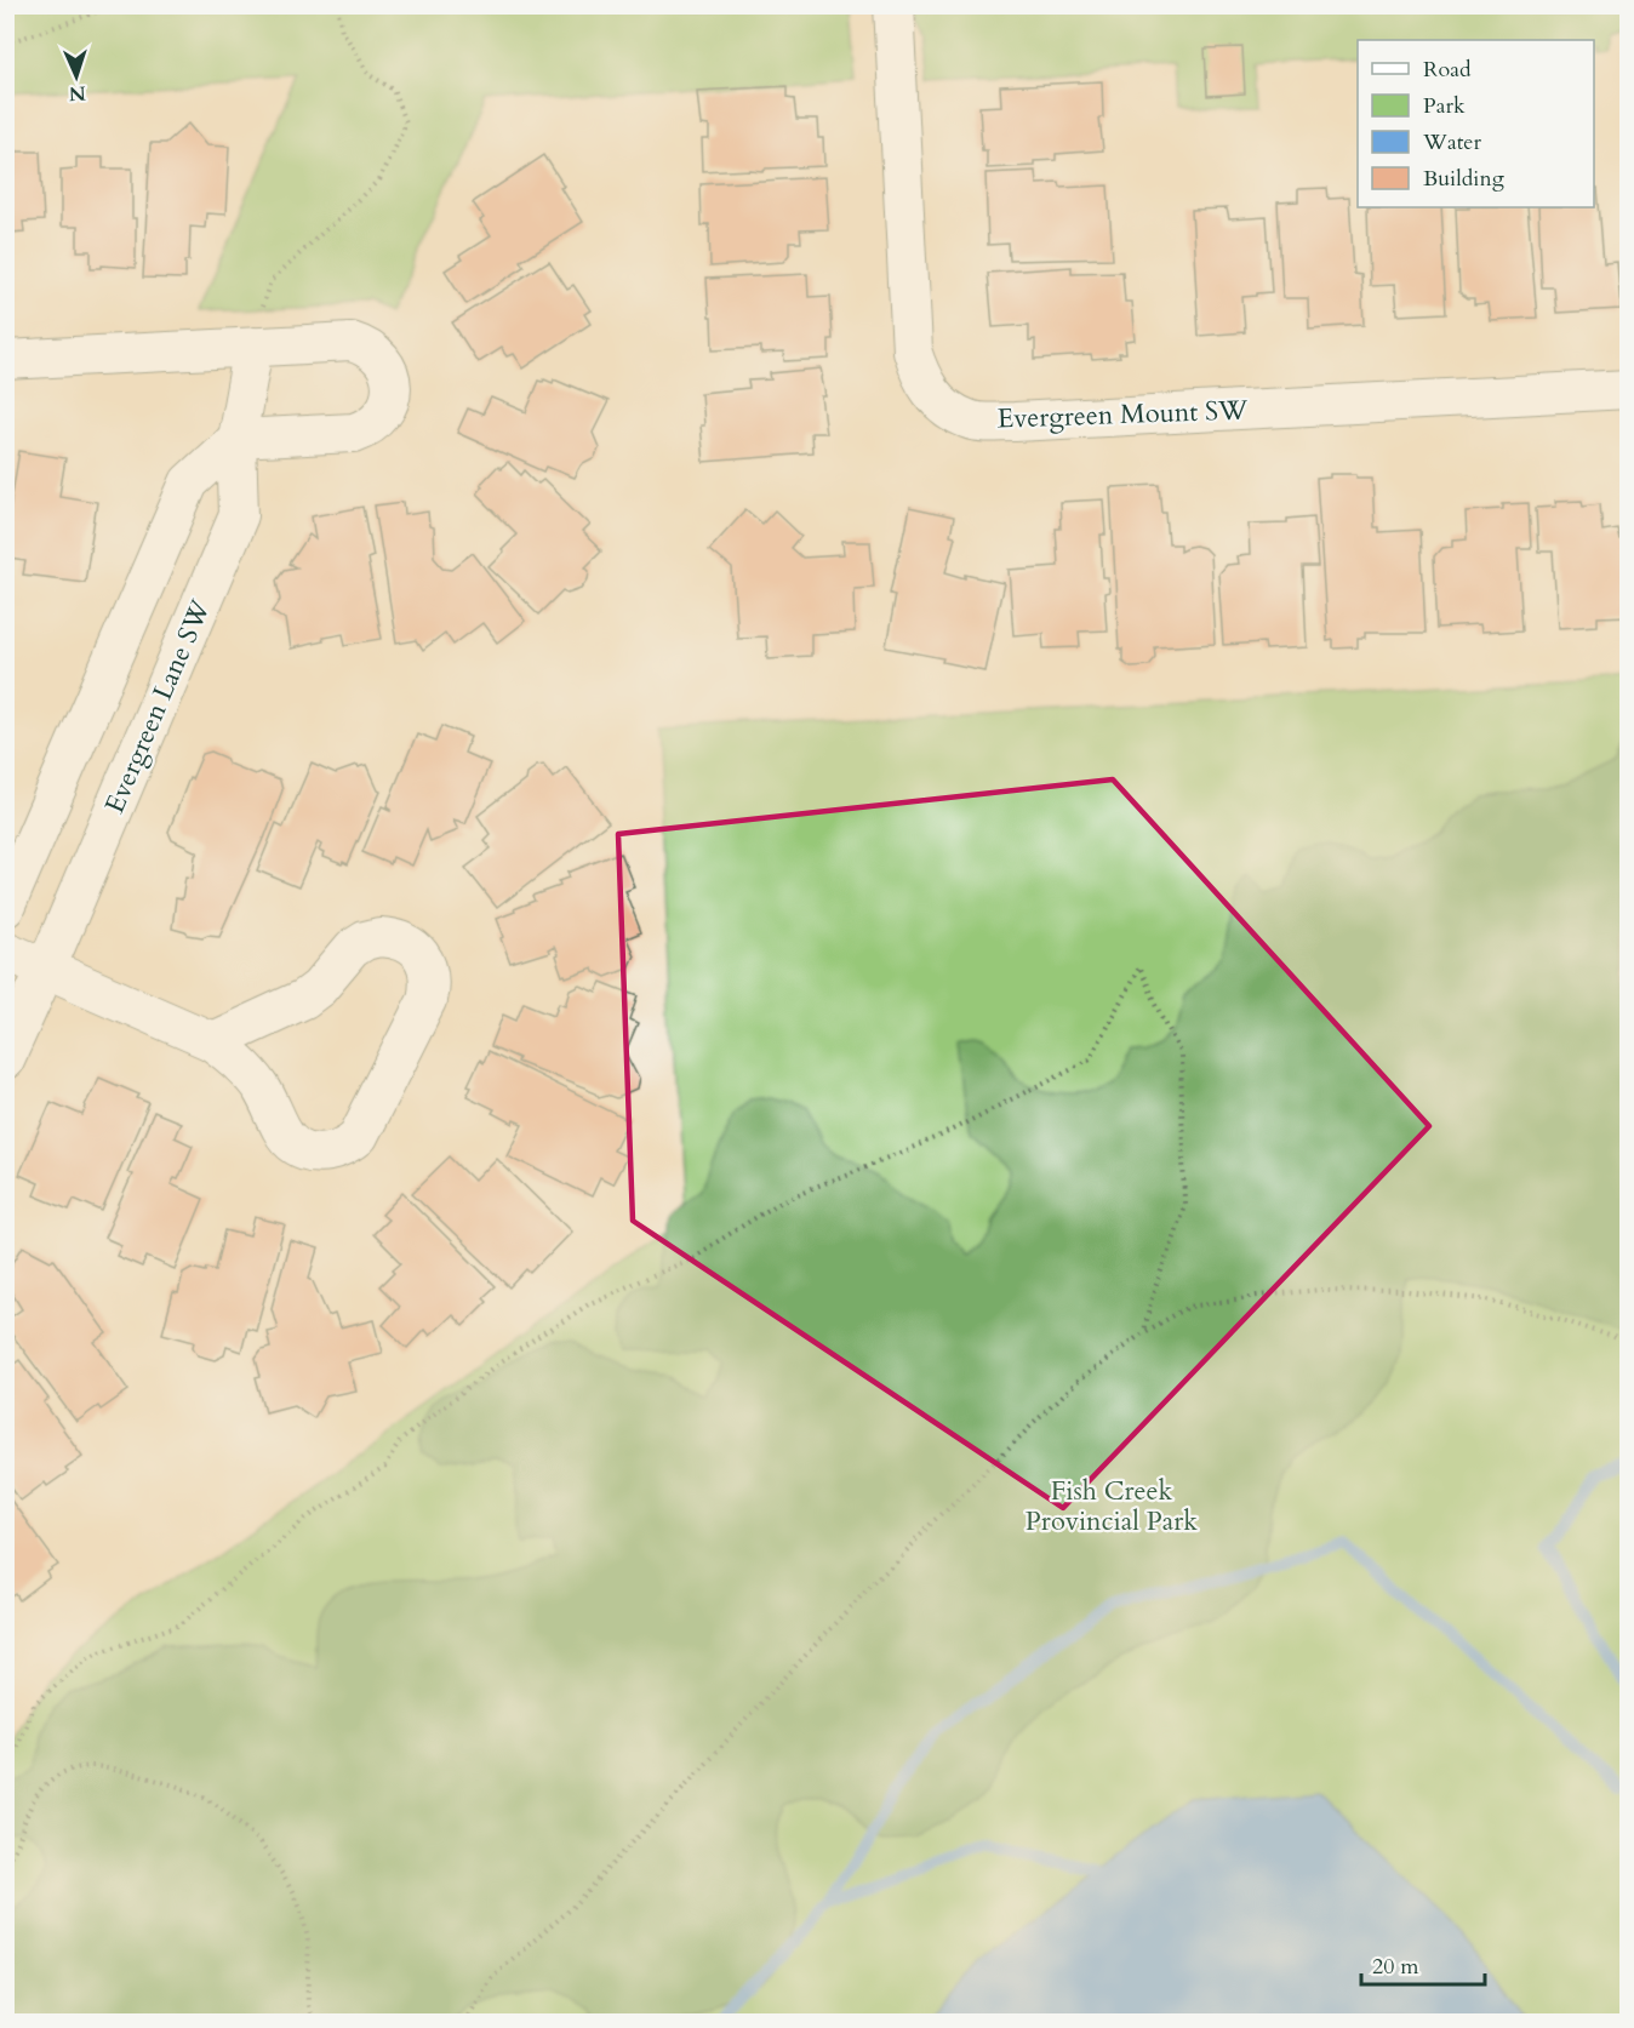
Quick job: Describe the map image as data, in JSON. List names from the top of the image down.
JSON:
{
  "streets": {
    "street": ["Evergreen Mount SW", "Evergreen Lane SW"]
  },
  "parks": ["Fish Creek Provincial Park"],
  "legend": [
    "Road",
    "Park",
    "Water",
    "Building"
  ],
  "scale_bar": "20 m",
  "north": "bottom"
}
